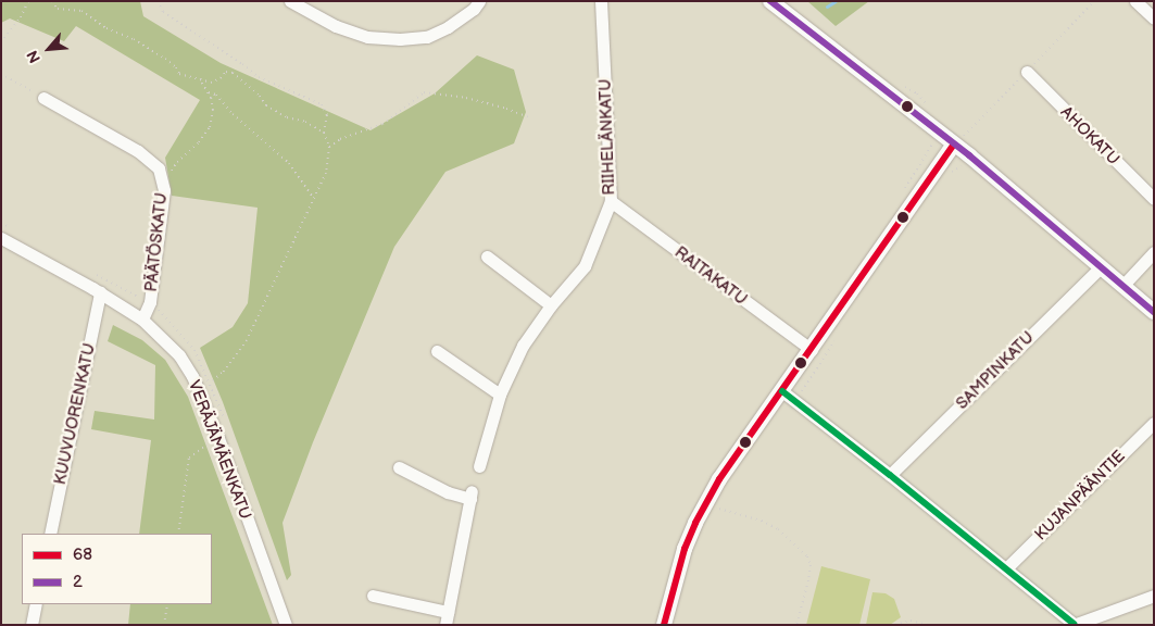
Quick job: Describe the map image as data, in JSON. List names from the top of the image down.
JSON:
{
  "streets": {
    "street": [
      "AHOKATU",
      "RIIHELÄNKATU",
      "PÄÄTÖSKATU",
      "RAITAKATU",
      "SAMPINKATU",
      "KUUVUORENKATU",
      "VERÄJÄMÄENKATU",
      "KUJANPÄÄNTIE"
    ]
  },
  "crossings": [
    ["RIIHELÄNKATU", "RAITAKATU"],
    ["PÄÄTÖSKATU", "VERÄJÄMÄENKATU"],
    ["KUUVUORENKATU", "VERÄJÄMÄENKATU"]
  ],
  "lines": ["transit line 2", "transit line 68"],
  "legend": ["68", "2"],
  "north": "bottom left"
}
